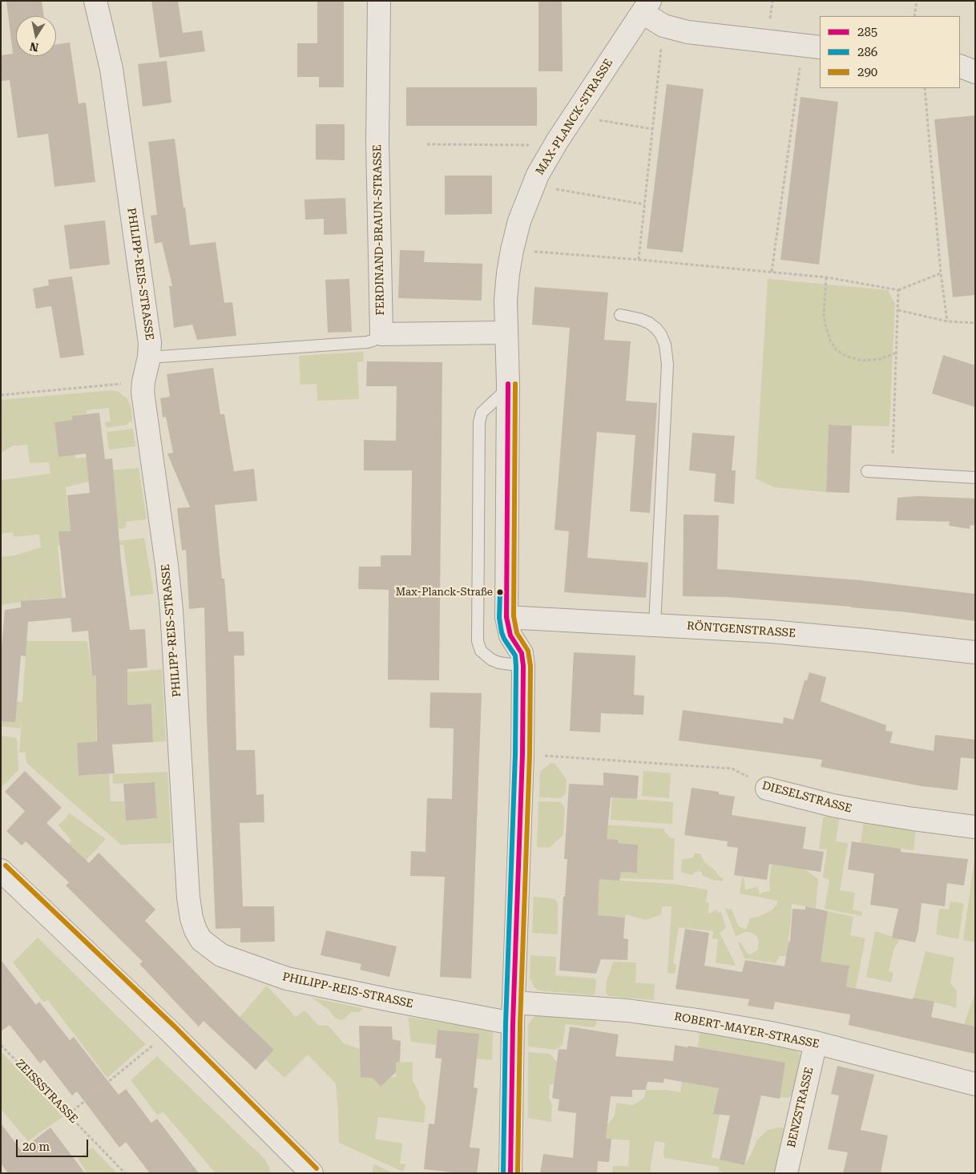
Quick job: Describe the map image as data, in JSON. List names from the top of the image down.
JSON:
{
  "streets": {
    "street": [
      "MAX-PLANCK-STRASSE",
      "FERDINAND-BRAUN-STRASSE",
      "PHILIPP-REIS-STRASSE",
      "RÖNTGENSTRASSE",
      "DIESELSTRASSE",
      "ROBERT-MAYER-STRASSE",
      "BENZSTRASSE"
    ],
    "path": ["ZEISSSTRASSE"]
  },
  "crossings": [
    ["MAX-PLANCK-STRASSE", "PHILIPP-REIS-STRASSE"],
    ["MAX-PLANCK-STRASSE", "RÖNTGENSTRASSE"],
    ["MAX-PLANCK-STRASSE", "DIESELSTRASSE"],
    ["MAX-PLANCK-STRASSE", "ROBERT-MAYER-STRASSE"],
    ["PHILIPP-REIS-STRASSE", "ROBERT-MAYER-STRASSE"],
    ["ROBERT-MAYER-STRASSE", "BENZSTRASSE"]
  ],
  "places": ["Max-Planck-Straße"],
  "lines": ["transit line 285", "transit line 290", "transit line 286"],
  "legend": ["285", "286", "290"],
  "scale_bar": "20 m",
  "north": "bottom"
}
